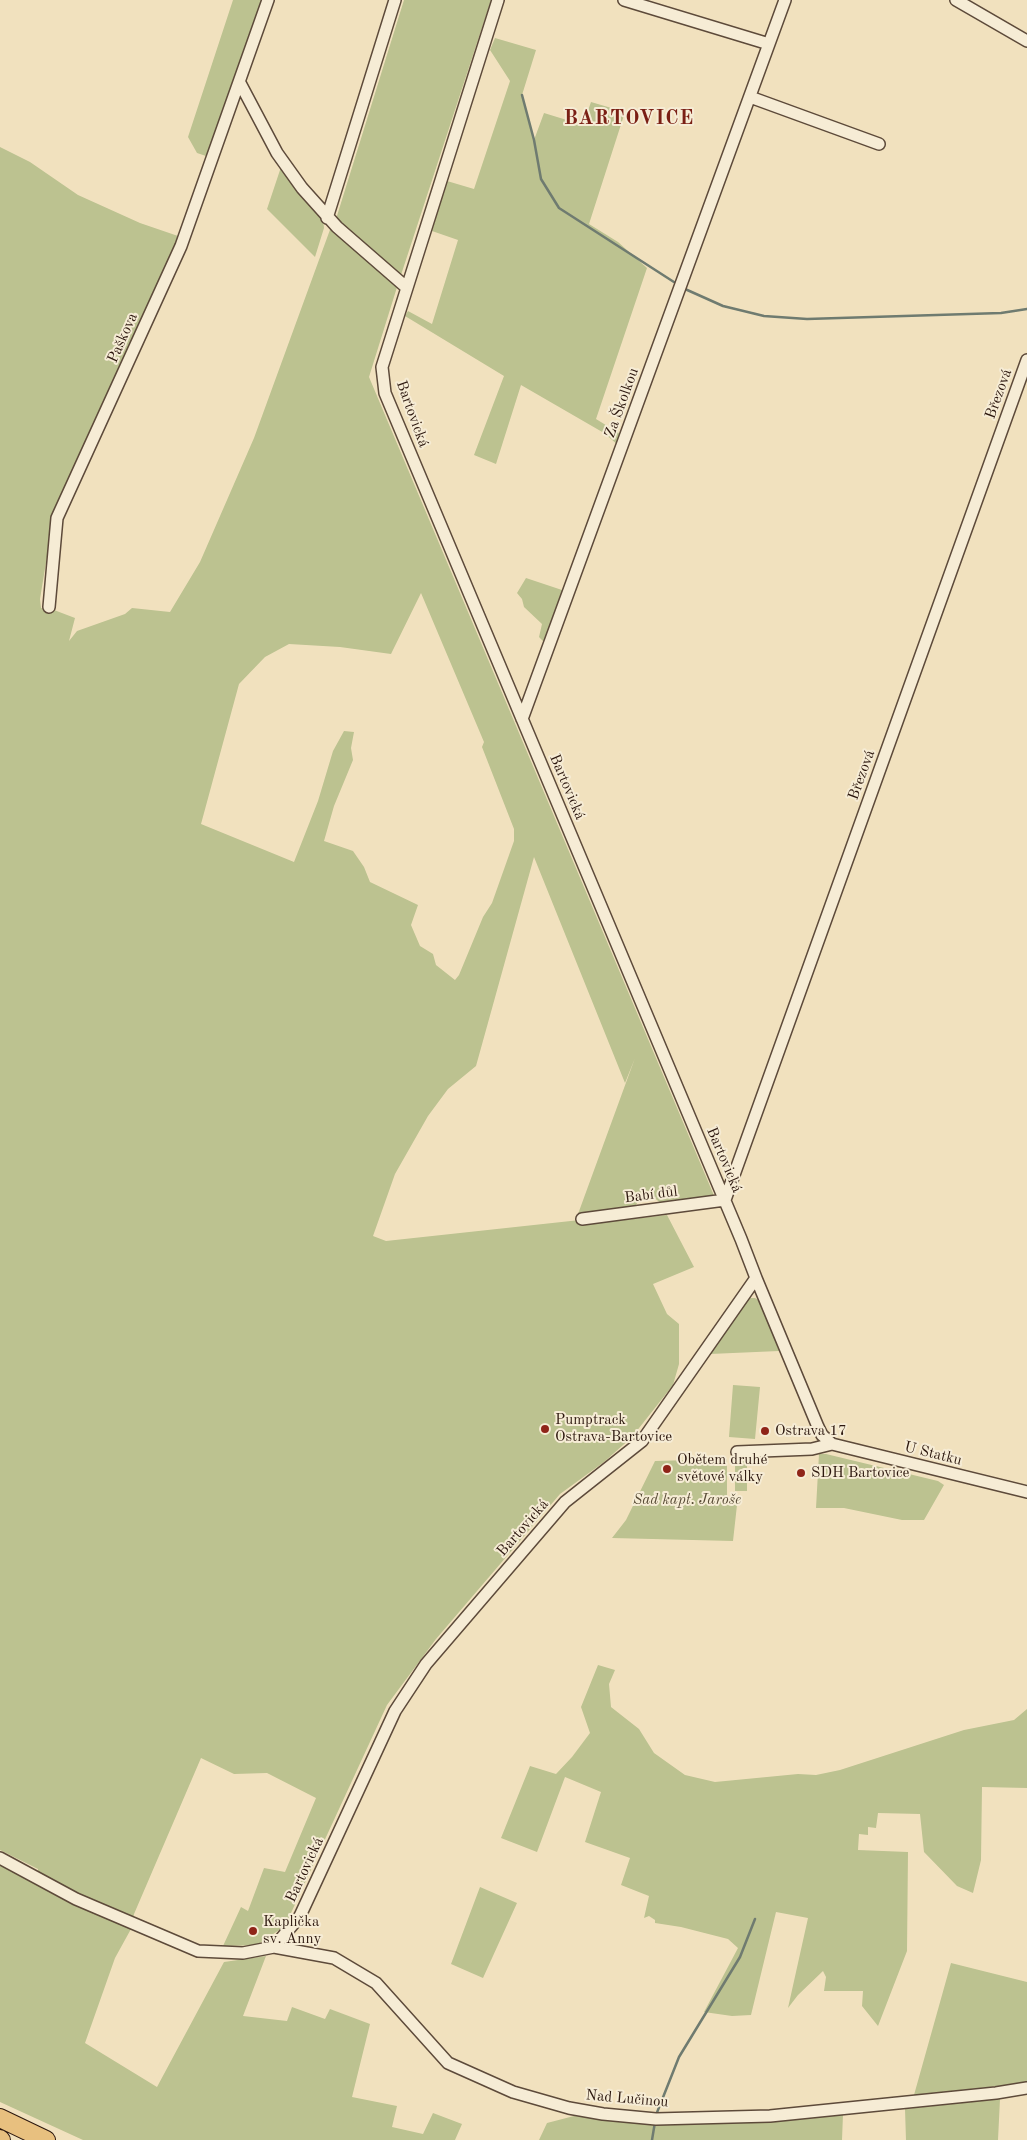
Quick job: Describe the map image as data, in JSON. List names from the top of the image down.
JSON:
{
  "streets": {
    "street": [
      "Paškova",
      "Březová",
      "Za Školkou",
      "Bartovická",
      "Babí důl",
      "U Statku",
      "Nad Lučinou"
    ]
  },
  "crossings": [
    ["Březová", "Bartovická"],
    ["Březová", "Babí důl"],
    ["Za Školkou", "Bartovická"],
    ["Bartovická", "Babí důl"],
    ["Bartovická", "Nad Lučinou"]
  ],
  "districts": ["BARTOVICE"],
  "parks": ["Sad kapt. Jaroše"],
  "places": [
    "Pumptrack Ostrava-Bartovice",
    "Ostrava 17",
    "Obětem druhé světové války",
    "SDH Bartovice",
    "Kaplička sv. Anny"
  ]
}
